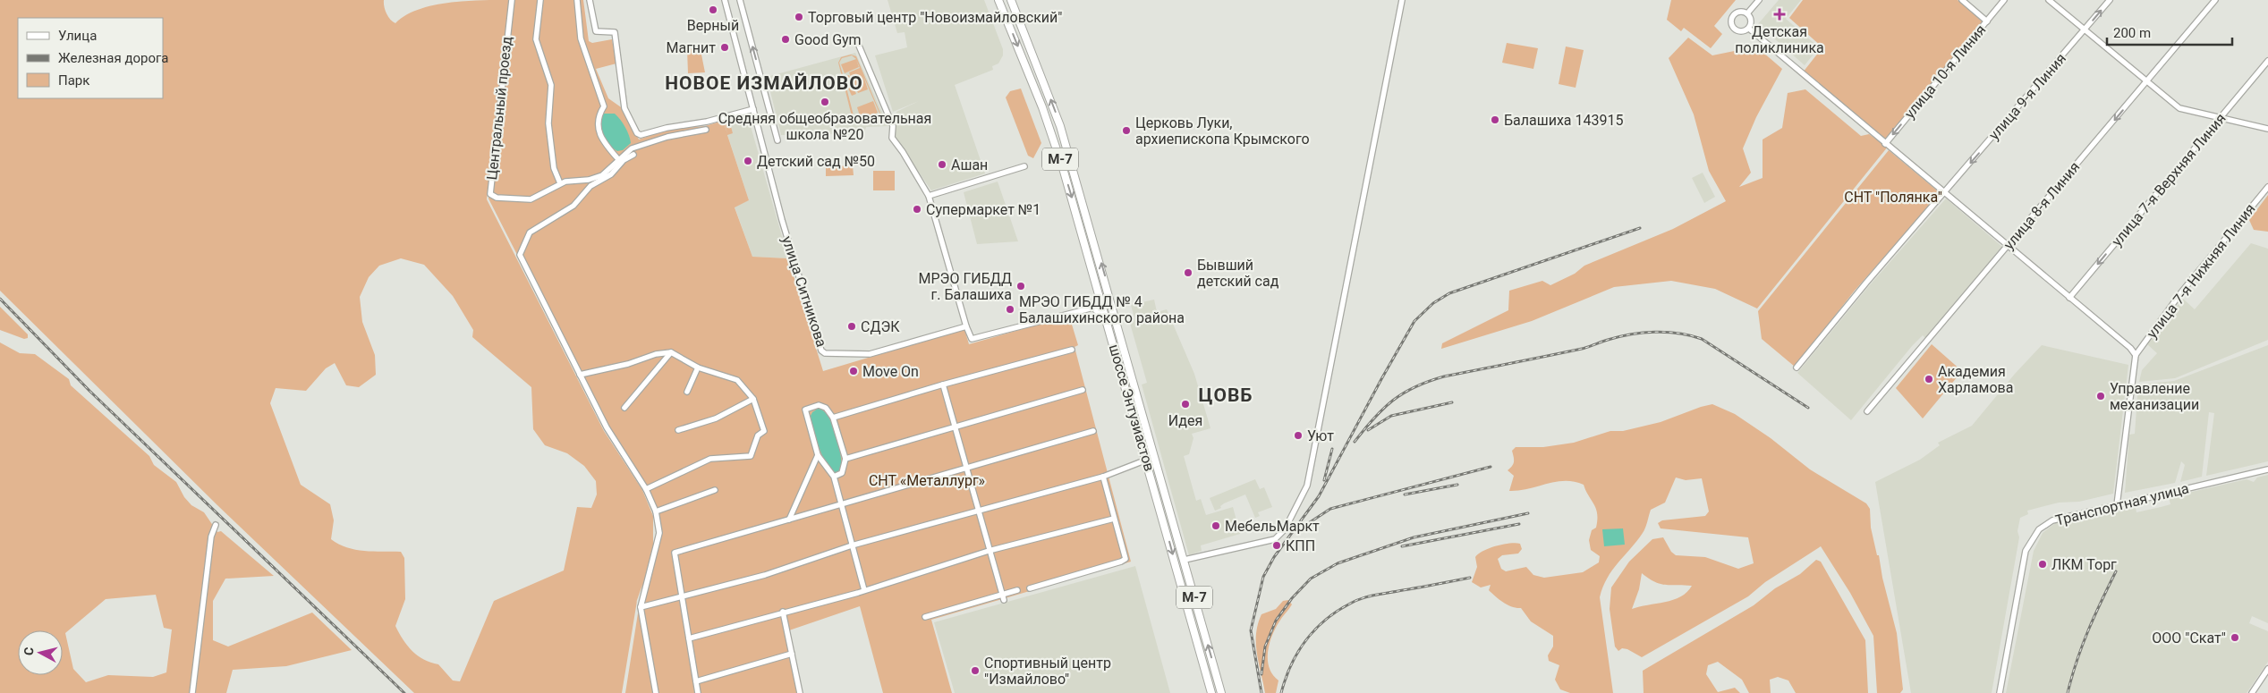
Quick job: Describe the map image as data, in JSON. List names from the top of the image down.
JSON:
{
  "streets": {
    "highway": ["М-7", "шоссе Энтузиастов"],
    "street": [
      "улица 10-я Линия",
      "улица 9-я Линия",
      "Центральный проезд",
      "улица 7-я Верхняя Линия",
      "улица 8-я Линия",
      "улица 7-я Нижняя Линия",
      "улица Ситникова",
      "Транспортная улица"
    ]
  },
  "one_way": ["улица 10-я Линия", "улица 7-я Верхняя Линия", "улица 8-я Линия"],
  "districts": ["НОВОЕ ИЗМАЙЛОВО", "ЦОВБ"],
  "parks": ["СНТ \"Полянка\"", "СНТ «Металлург»"],
  "places": {
    "other": [
      "Верный",
      "Торговый центр \"Новоизмайловский\"",
      "Good Gym",
      "Магнит",
      "Средняя общеобразовательная школа №20",
      "Балашиха 143915",
      "Церковь Луки, архиепископа Крымского",
      "Детский сад №50",
      "Ашан",
      "Супермаркет №1",
      "Бывший детский сад",
      "МРЭО ГИБДД г. Балашиха",
      "МРЭО ГИБДД № 4 Балашихинского района",
      "СДЭК",
      "Move On",
      "Академия Харламова",
      "Управление механизации",
      "Идея",
      "Уют",
      "МебельМаркт",
      "КПП",
      "ЛКМ Торг",
      "ООО \"Скат\"",
      "Спортивный центр \"Измайлово\""
    ],
    "health": ["Детская поликлиника"]
  },
  "legend": ["Улица", "Железная дорога", "Парк"],
  "scale_bar": "200 m",
  "north": "left"
}
